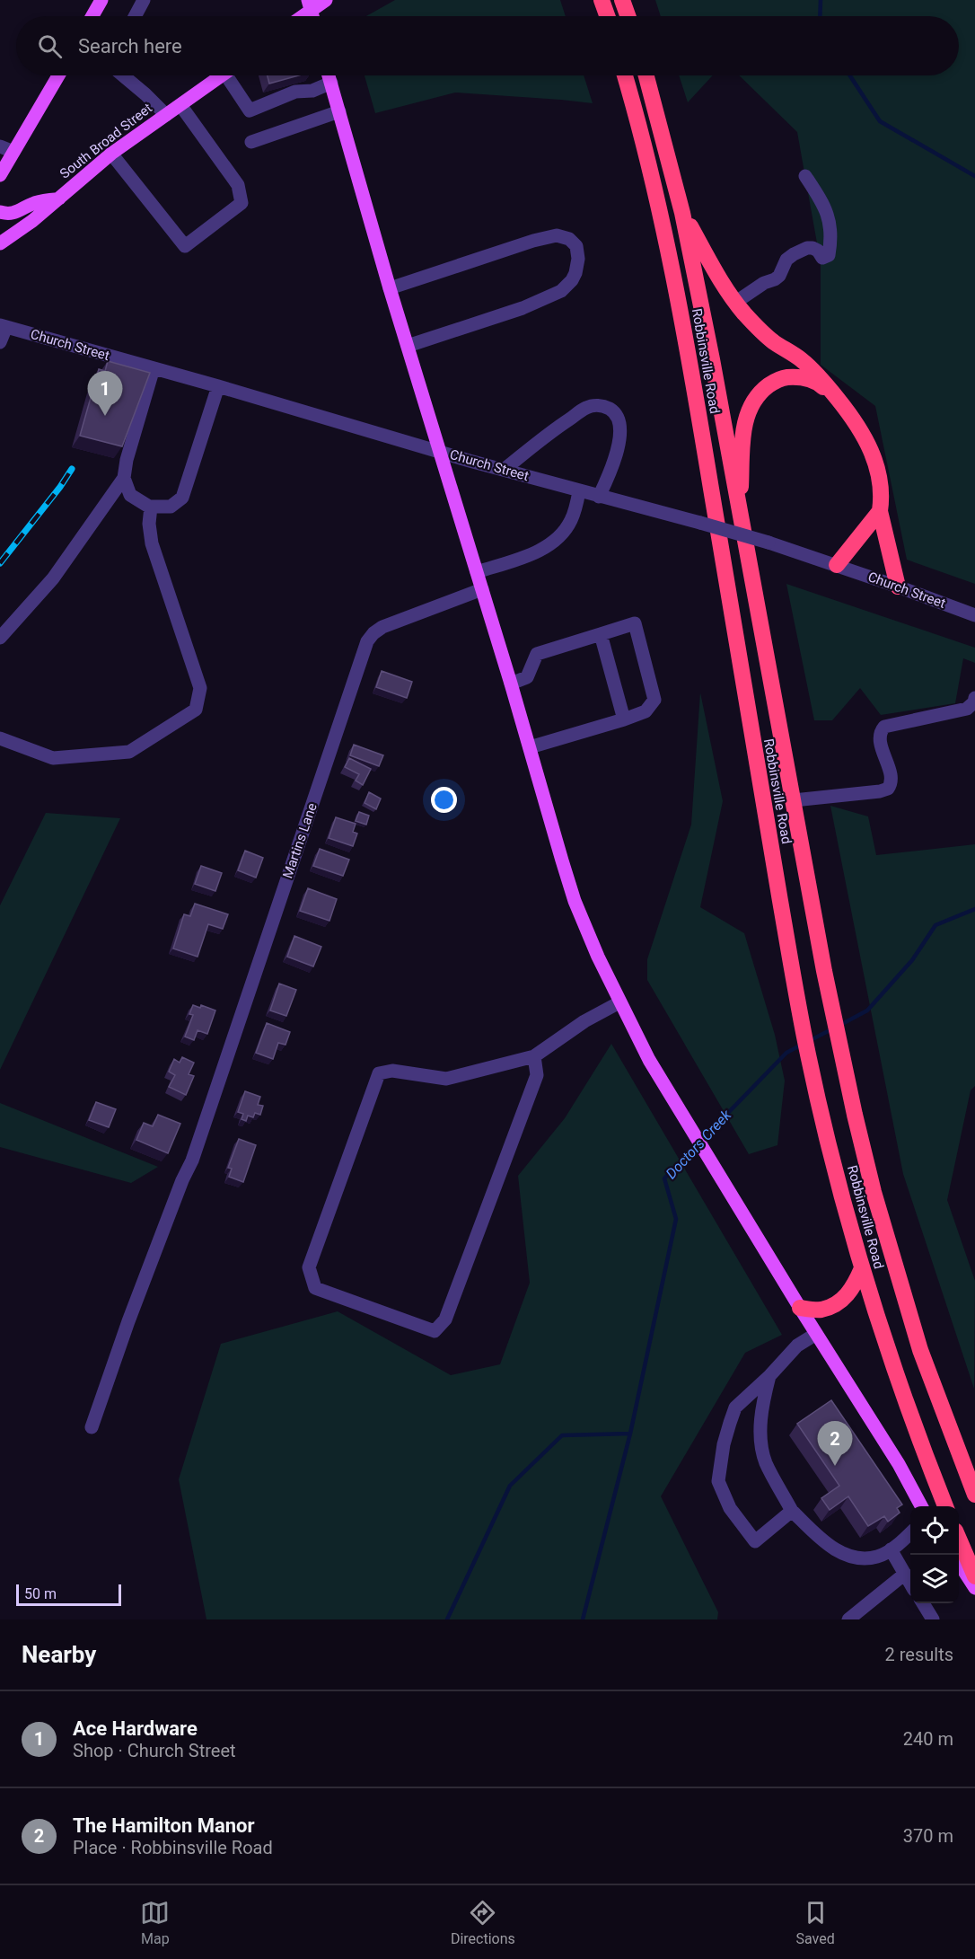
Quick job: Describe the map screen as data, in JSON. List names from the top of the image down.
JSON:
{
  "streets": {
    "highway": ["Robbinsville Road"],
    "main road": ["South Broad Street"],
    "street": ["Church Street", "Martins Lane"]
  },
  "water": ["Doctors Creek"],
  "scale_bar": "50 m",
  "page": {
    "search": "Search here",
    "pins": ["1", "2"],
    "scale": "50 m",
    "heading": ["Nearby", "2 results"],
    "list": [
      {
        "mark": "1",
        "name": "Ace Hardware",
        "note": "Shop · Church Street",
        "value": "240 m"
      },
      {
        "mark": "2",
        "name": "The Hamilton Manor",
        "note": "Place · Robbinsville Road",
        "value": "370 m"
      }
    ],
    "nav": ["Map", "Directions", "Saved"]
  }
}
